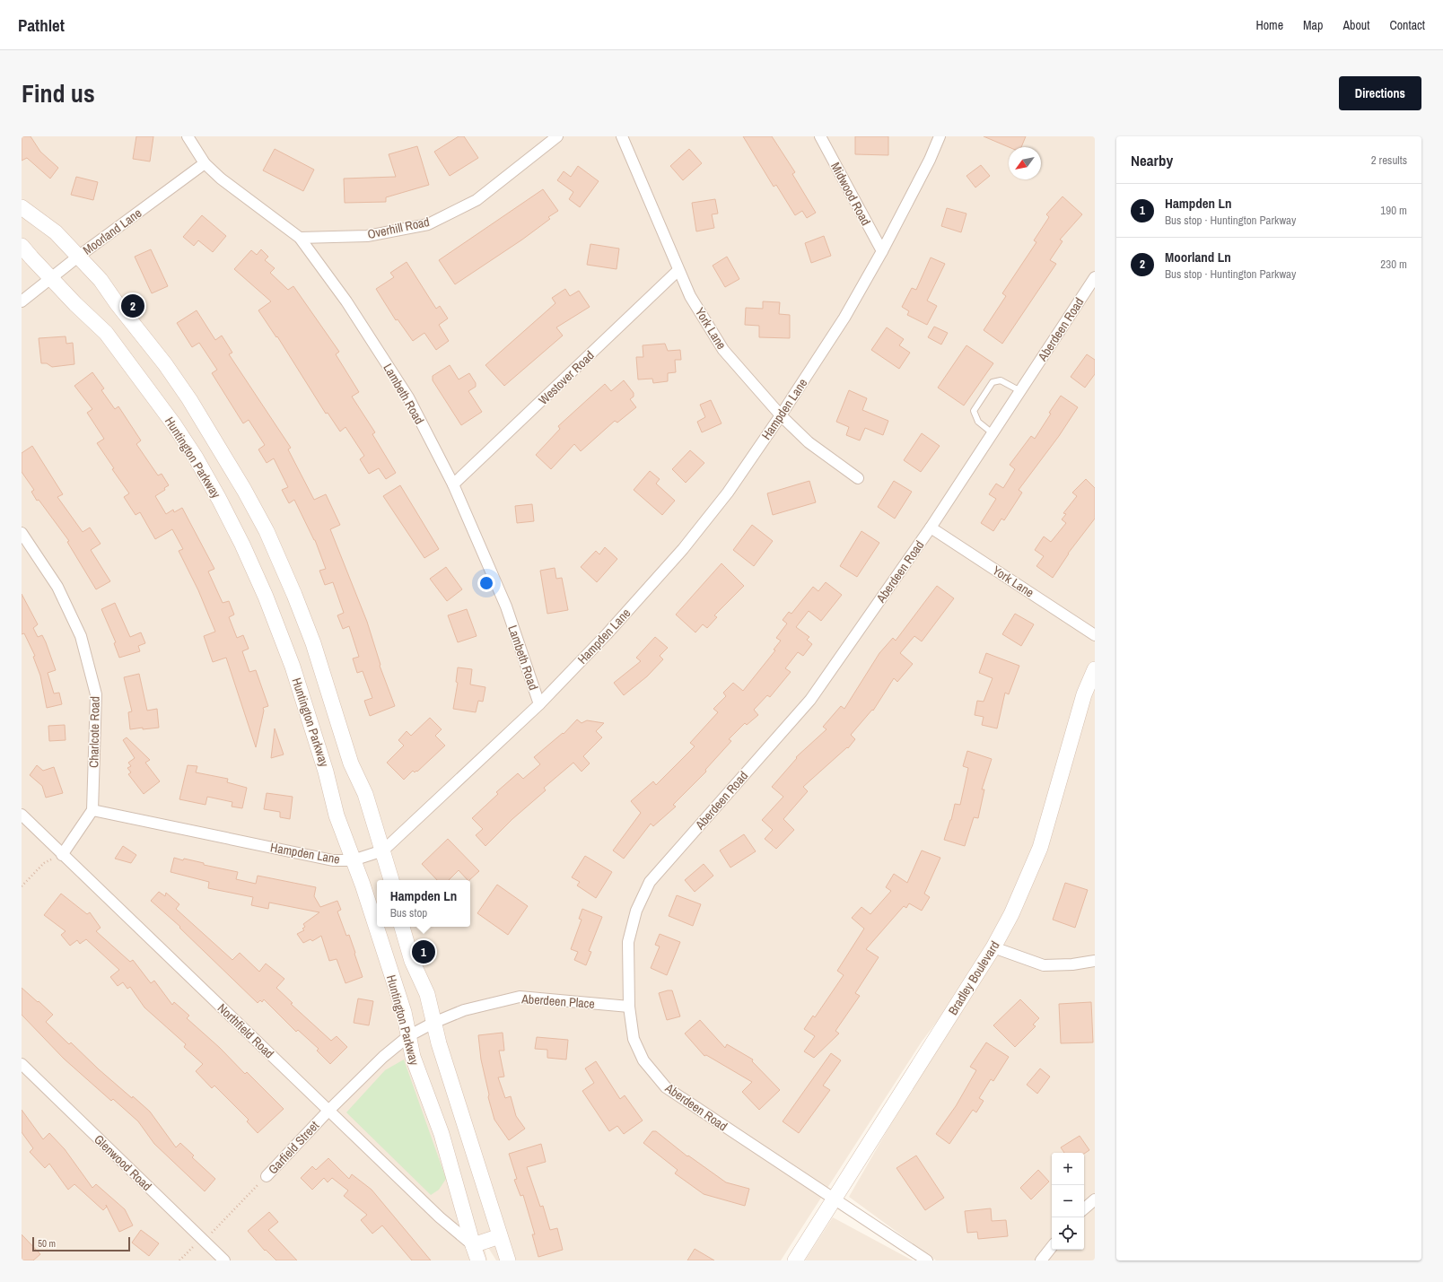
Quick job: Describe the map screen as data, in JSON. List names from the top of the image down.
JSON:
{
  "streets": {
    "street": [
      "Midwood Road",
      "Overhill Road",
      "Moorland Lane",
      "York Lane",
      "Aberdeen Road",
      "Westover Road",
      "Lambeth Road",
      "Hampden Lane",
      "Huntington Parkway",
      "Charlcote Road",
      "Bradley Boulevard",
      "Aberdeen Place",
      "Northfield Road",
      "Garfield Street",
      "Glenwood Road"
    ]
  },
  "crossings": [
    ["Midwood Road", "Hampden Lane"],
    ["Overhill Road", "Lambeth Road"],
    ["Moorland Lane", "Lambeth Road"],
    ["Moorland Lane", "Huntington Parkway"],
    ["York Lane", "Aberdeen Road"],
    ["York Lane", "Westover Road"],
    ["York Lane", "Hampden Lane"],
    ["Aberdeen Road", "Bradley Boulevard"],
    ["Aberdeen Road", "Aberdeen Place"],
    ["Westover Road", "Lambeth Road"],
    ["Lambeth Road", "Hampden Lane"],
    ["Hampden Lane", "Huntington Parkway"],
    ["Hampden Lane", "Charlcote Road"],
    ["Huntington Parkway", "Aberdeen Place"],
    ["Huntington Parkway", "Northfield Road"],
    ["Huntington Parkway", "Garfield Street"],
    ["Aberdeen Place", "Garfield Street"],
    ["Northfield Road", "Garfield Street"],
    ["Garfield Street", "Glenwood Road"]
  ],
  "scale_bar": "50 m",
  "north": "bottom left",
  "page": {
    "header": "Pathlet",
    "nav": [
      "Home",
      "Map",
      "About",
      "Contact"
    ],
    "title": "Find us",
    "buttons": "Directions",
    "heading": ["Nearby", "2 results"],
    "list": [
      {
        "mark": "1",
        "name": "Hampden Ln",
        "note": "Bus stop · Huntington Parkway",
        "value": "190 m"
      },
      {
        "mark": "2",
        "name": "Moorland Ln",
        "note": "Bus stop · Huntington Parkway",
        "value": "230 m"
      }
    ],
    "pins": ["2", "1"],
    "popup": ["Hampden Ln", "Bus stop"],
    "map_buttons": ["+", "−"],
    "scale": "50 m"
  }
}
